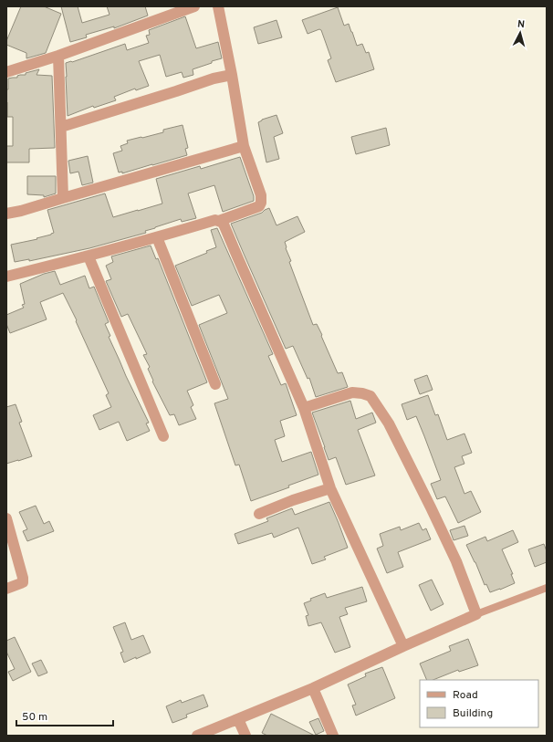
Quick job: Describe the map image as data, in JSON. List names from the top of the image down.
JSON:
{
  "legend": ["Road", "Building"],
  "scale_bar": "50 m",
  "north": "top"
}
